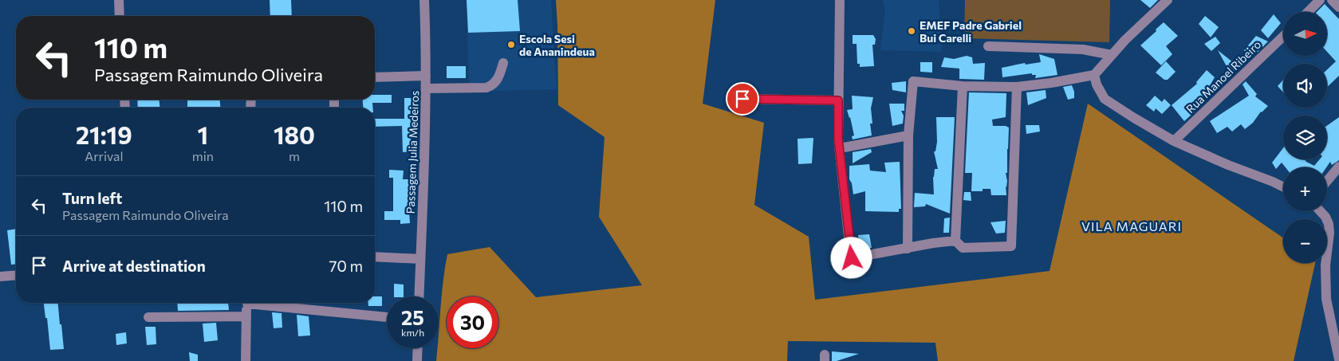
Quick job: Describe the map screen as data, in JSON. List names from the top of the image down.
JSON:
{
  "streets": {
    "street": ["Rua Manoel Ribeiro", "Passagem Julia Medeiros"]
  },
  "districts": ["VILA MAGUARI"],
  "places": ["EMEF Padre Gabriel Bui Carelli", "Escola Sesi de Ananindeua"],
  "north": "right",
  "page": {
    "map_buttons": ["+", "−"],
    "turn": ["110 m", "Passagem Raimundo Oliveira"],
    "eta": [
      "21:19",
      "Arrival",
      "1",
      "min",
      "180",
      "m"
    ],
    "list": [
      {
        "name": "Turn left",
        "note": "Passagem Raimundo Oliveira",
        "value": "110 m"
      },
      {
        "name": "Arrive at destination",
        "value": "70 m"
      }
    ],
    "speed": "25 km/h",
    "limit": "30"
  }
}
